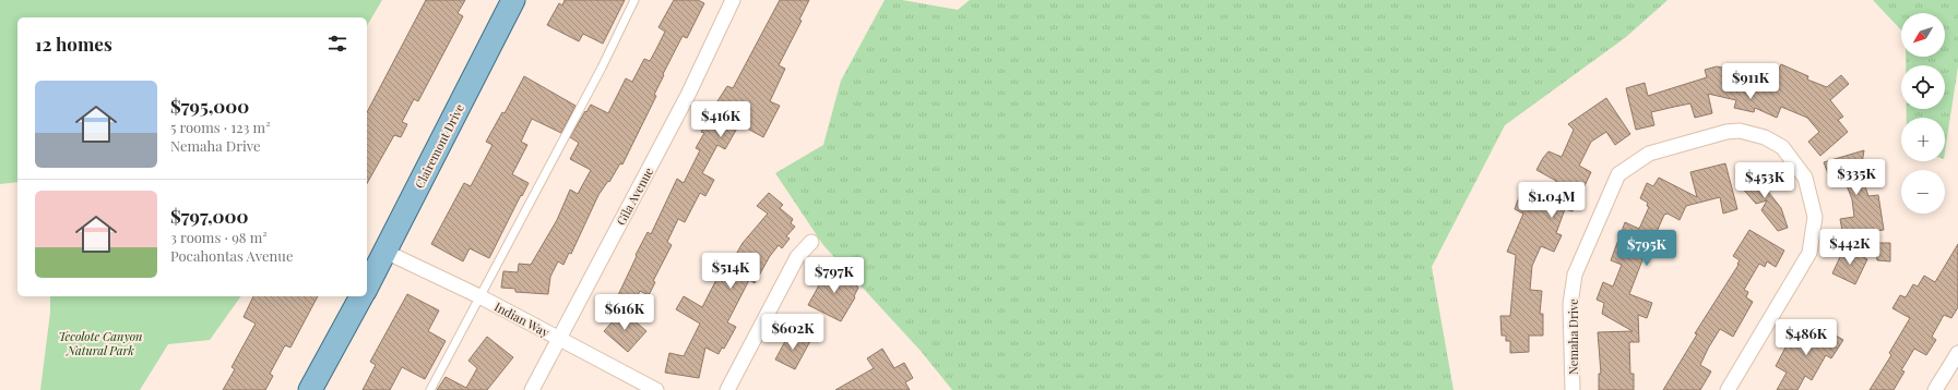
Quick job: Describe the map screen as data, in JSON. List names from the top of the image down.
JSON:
{
  "streets": {
    "main road": ["Clairemont Drive"],
    "street": ["Gila Avenue", "Indian Way", "Nemaha Drive"]
  },
  "crossings": [
    ["Clairemont Drive", "Indian Way"],
    ["Gila Avenue", "Indian Way"]
  ],
  "parks": ["Tecolote Canyon Natural Park"],
  "north": "bottom left",
  "page": {
    "map_buttons": ["+", "−"],
    "heading": "12 homes",
    "price": [
      "$911K",
      "$416K",
      "$335K",
      "$453K",
      "$1.04M",
      "$442K",
      "$795K",
      "$514K",
      "$797K",
      "$616K",
      "$602K",
      "$486K"
    ],
    "list": [
      {
        "name": "$795,000",
        "note": "5 rooms · 123 m² · Nemaha Drive"
      },
      {
        "name": "$797,000",
        "note": "3 rooms · 98 m² · Pocahontas Avenue"
      }
    ]
  }
}
